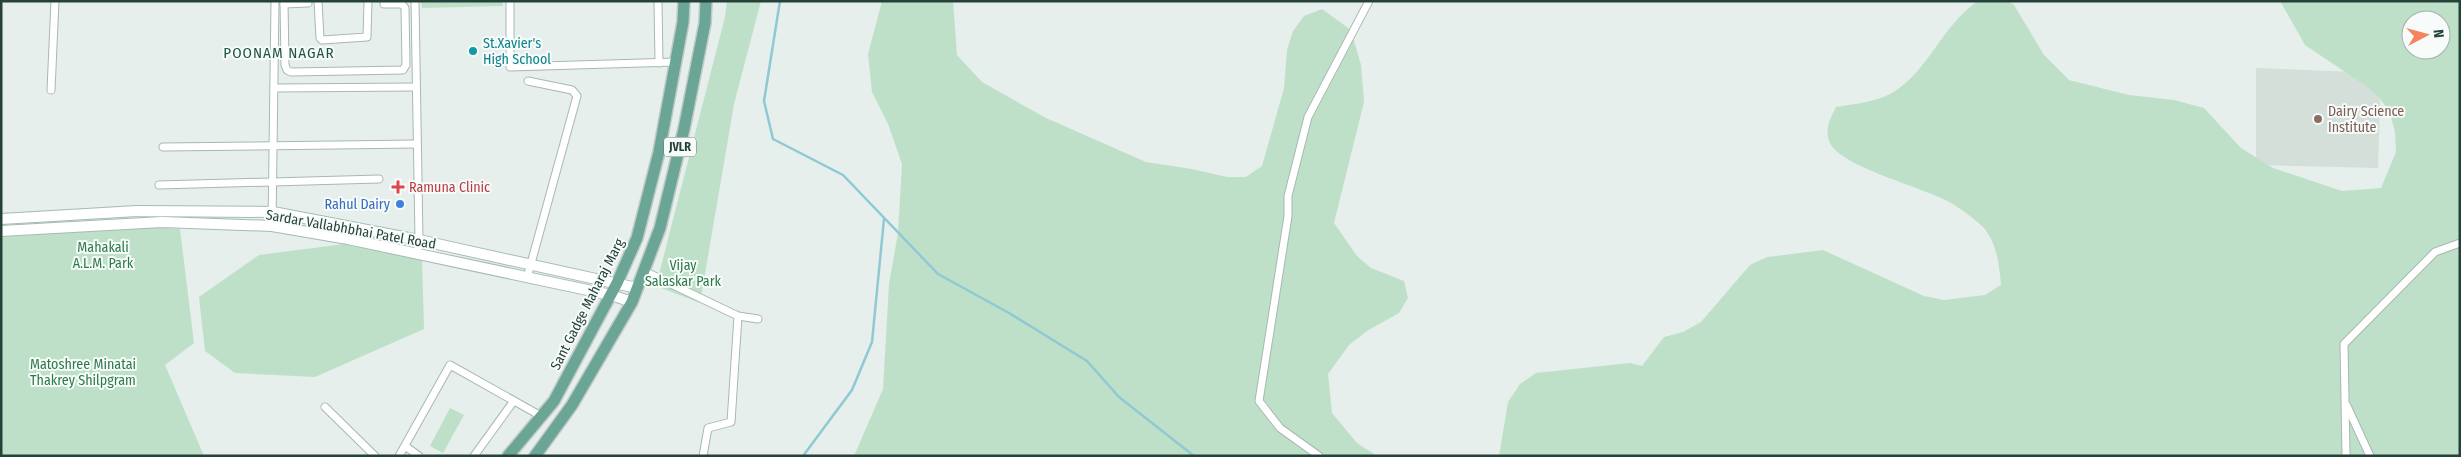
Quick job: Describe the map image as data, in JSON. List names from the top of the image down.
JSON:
{
  "streets": {
    "main road": ["JVLR", "Sardar Vallabhbhai Patel Road", "Sant Gadge Maharaj Marg"]
  },
  "crossings": [
    ["JVLR", "Sardar Vallabhbhai Patel Road"],
    ["Sardar Vallabhbhai Patel Road", "Sant Gadge Maharaj Marg"]
  ],
  "districts": ["POONAM NAGAR"],
  "parks": ["Mahakali A.L.M. Park", "Vijay Salaskar Park", "Matoshree Minatai Thakrey Shilpgram"],
  "places": {
    "other": ["St.Xavier's High School", "Dairy Science Institute", "Rahul Dairy"],
    "health": ["Ramuna Clinic"]
  },
  "north": "right"
}
